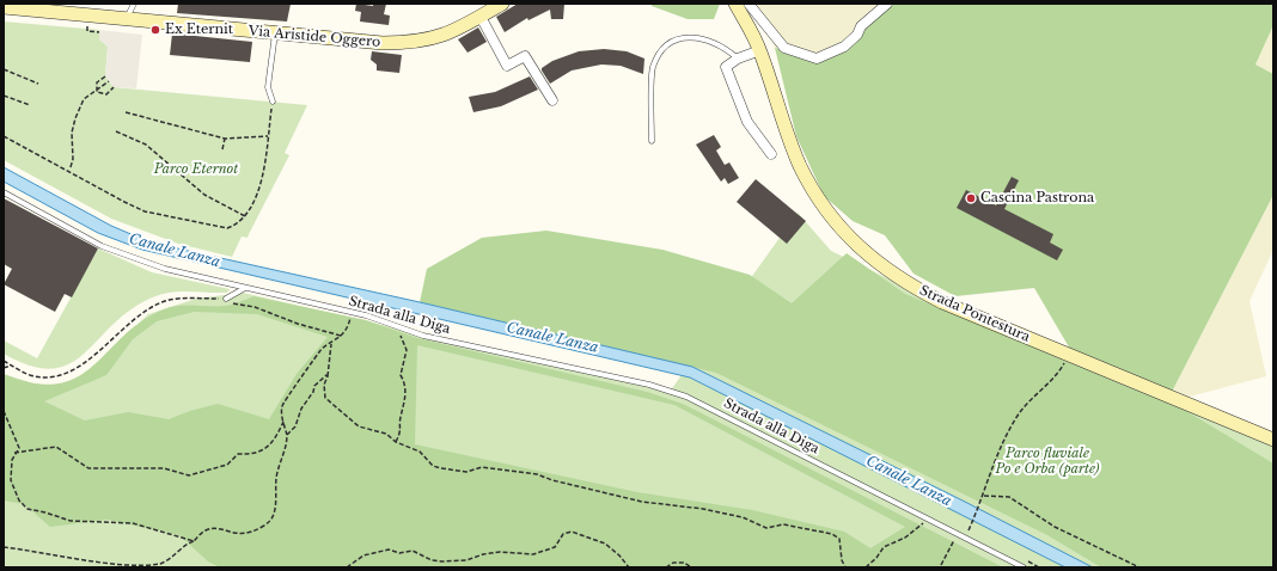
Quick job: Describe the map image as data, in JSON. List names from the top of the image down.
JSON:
{
  "streets": {
    "main road": ["Via Aristide Oggero", "Strada Pontestura"],
    "lane": ["Strada alla Diga"]
  },
  "water": ["Canale Lanza"],
  "parks": ["Parco Eternot", "Parco fluviale Po e Orba (parte)"],
  "places": ["Ex Eternit", "Cascina Pastrona"]
}
